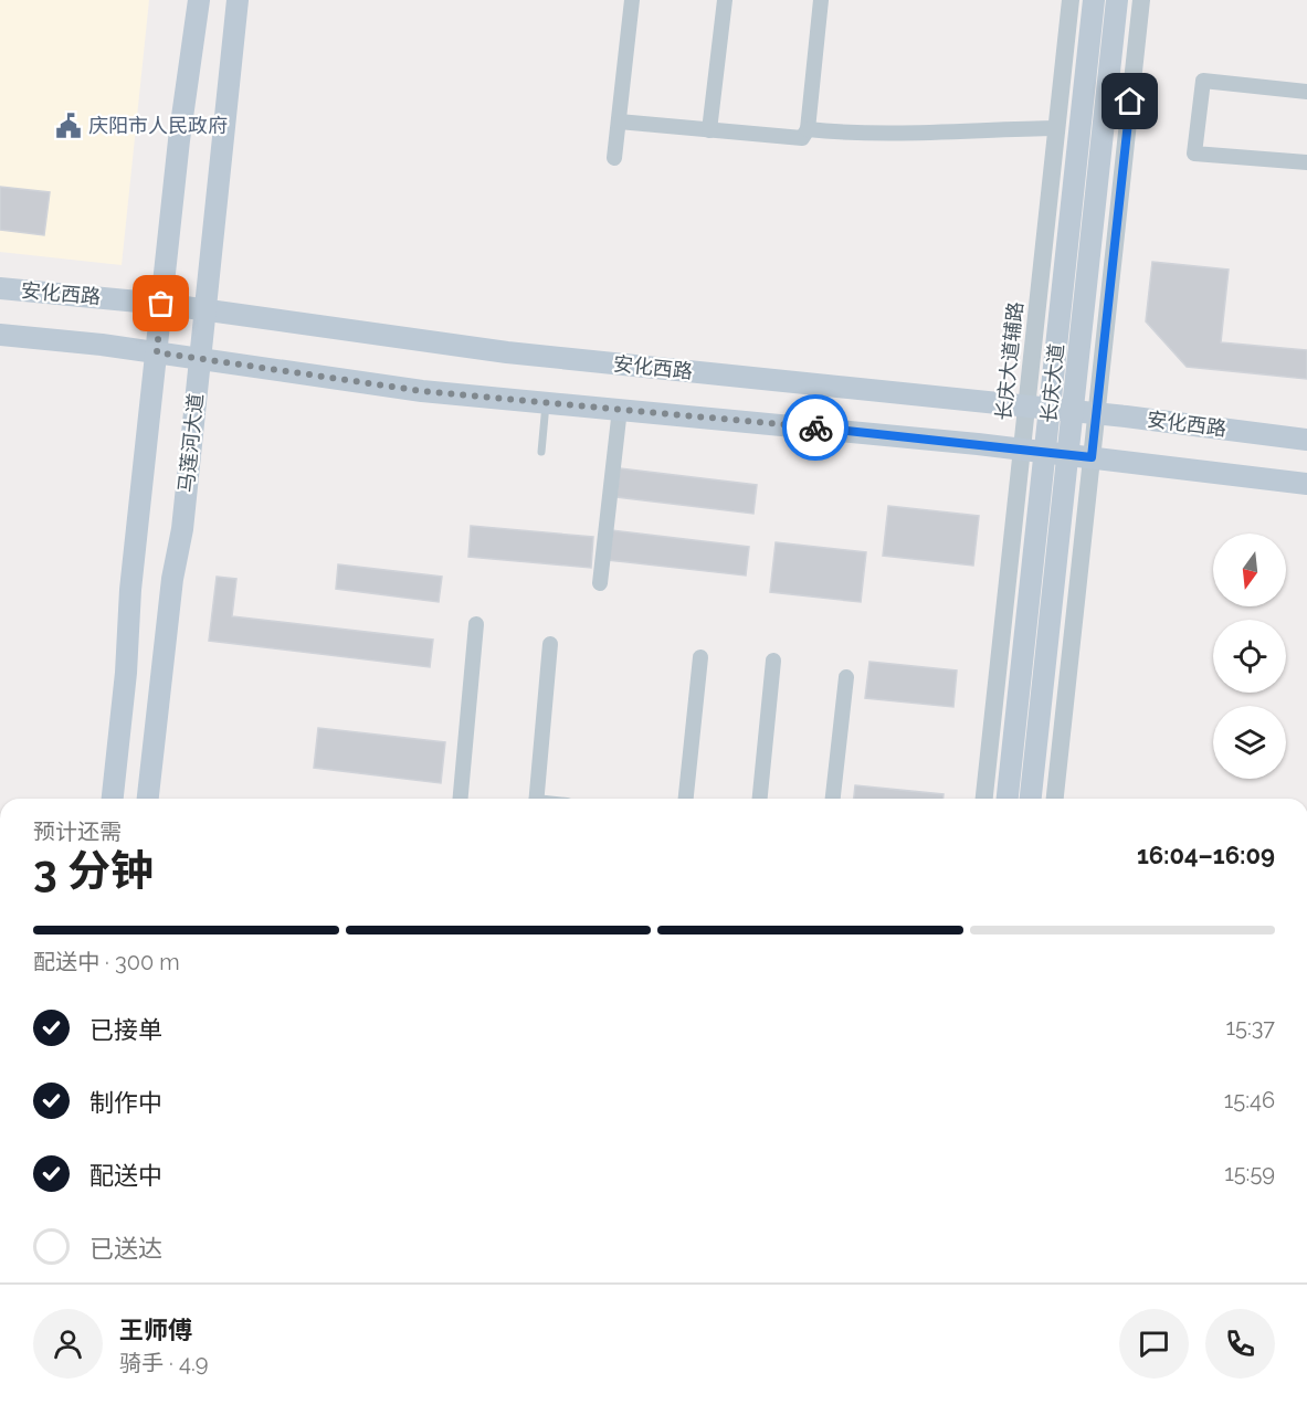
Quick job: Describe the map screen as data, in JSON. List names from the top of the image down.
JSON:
{
  "streets": {
    "main road": ["安化西路", "长庆大道", "马莲河大道"],
    "street": ["长庆大道辅路"]
  },
  "crossings": [
    ["安化西路", "长庆大道辅路"],
    ["安化西路", "长庆大道"],
    ["安化西路", "马莲河大道"]
  ],
  "places": {
    "public building": ["庆阳市人民政府"]
  },
  "north": "bottom",
  "page": {
    "heading": ["3 分钟", "预计还需", "16:04–16:09"],
    "panel": ["王师傅", "骑手 · 4.9"],
    "bar": "配送中 · 300 m",
    "list": [
      ["已接单", "15:37"],
      ["制作中", "15:46"],
      ["配送中", "15:59"],
      "已送达"
    ]
  }
}
